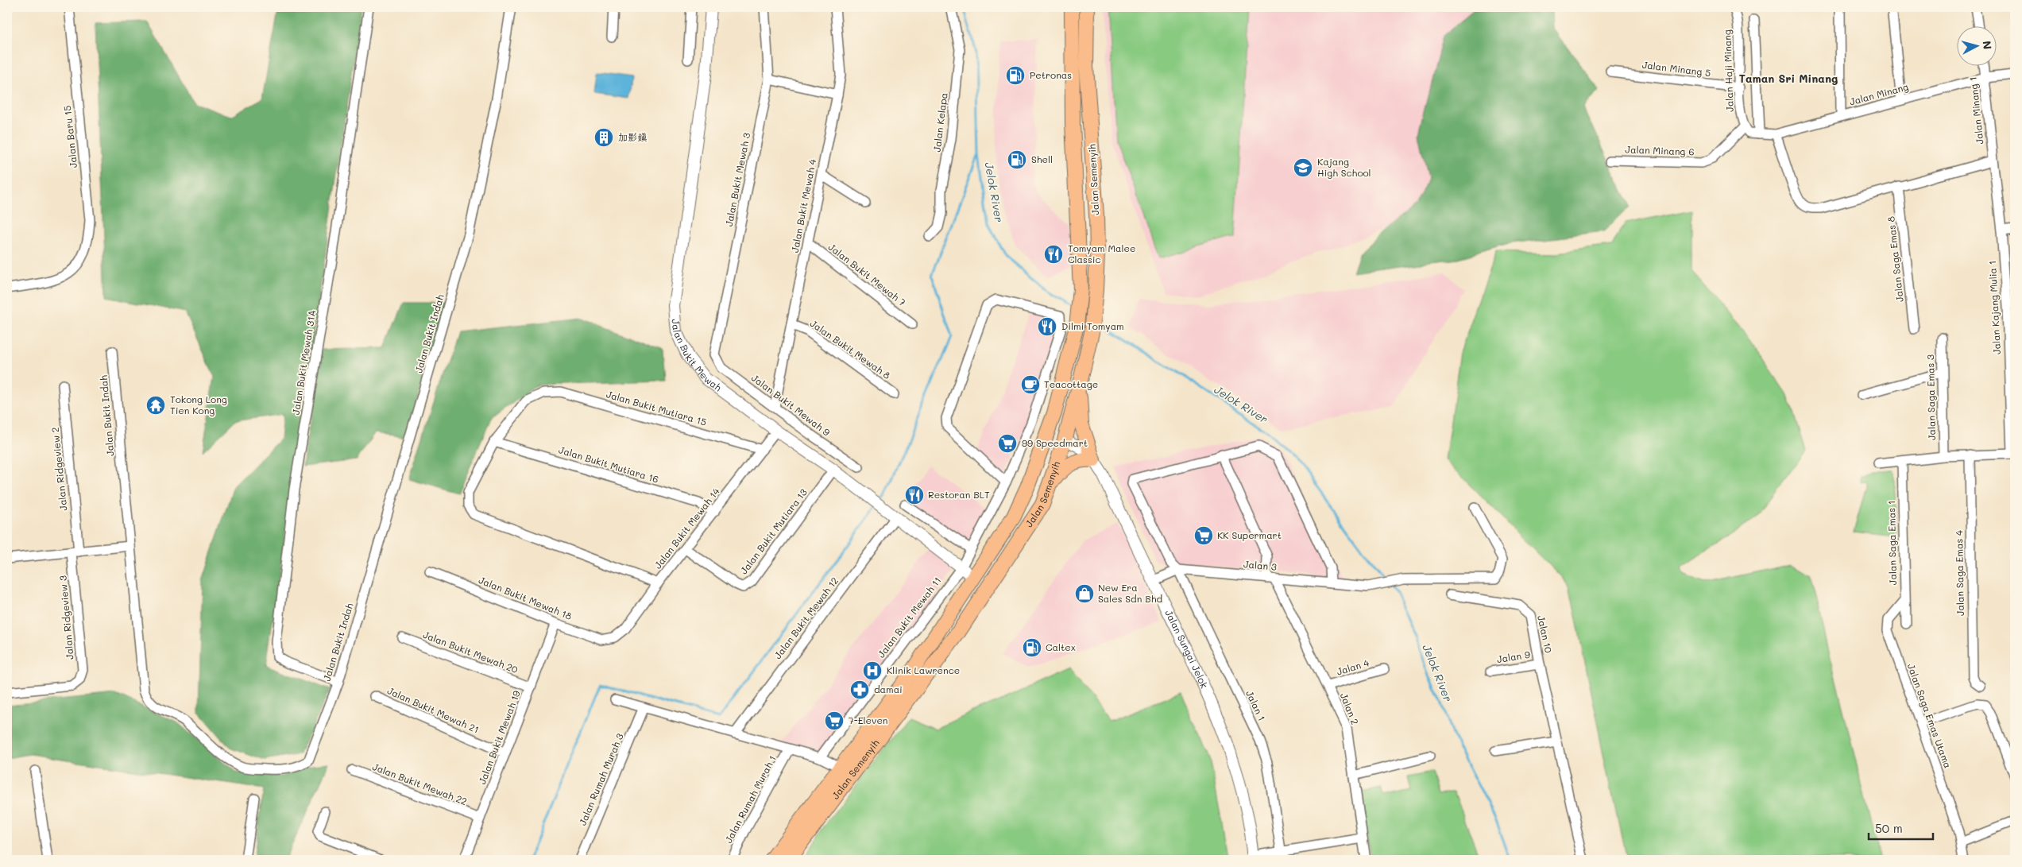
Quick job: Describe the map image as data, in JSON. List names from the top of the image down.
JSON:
{
  "streets": {
    "main road": ["Jalan Semenyih"],
    "street": [
      "Jalan Minang 5",
      "Jalan Haji Minang",
      "Jalan Minang",
      "Jalan Minang 1",
      "Jalan Kelapa",
      "Jalan Baru 15",
      "Jalan Minang 6",
      "Jalan Bukit Mewah 3",
      "Jalan Bukit Mewah 4",
      "Jalan Saga Emas 8",
      "Jalan Bukit Mewah 7",
      "Jalan Kajang Mulia 1",
      "Jalan Bukit Indah",
      "Jalan Bukit Mewah 8",
      "Jalan Bukit Mewah",
      "Jalan Bukit Mewah 31A",
      "Jalan Saga Emas 3",
      "Jalan Bukit Mewah 9",
      "Jalan Bukit Mutiara 15",
      "Jalan Bukit Mutiara 16",
      "Jalan Ridgeview 2",
      "Jalan Bukit Mewah 14",
      "Jalan Bukit Mutiara 13",
      "Jalan Saga Emas 1",
      "Jalan 3",
      "Jalan Saga Emas 4",
      "Jalan Bukit Mewah 18",
      "Jalan Ridgeview 3",
      "Jalan Bukit Mewah 11",
      "Jalan Bukit Mewah 12",
      "Jalan 10",
      "Jalan Sungai Jelok",
      "Jalan Bukit Mewah 20",
      "Jalan 9",
      "Jalan 4",
      "Jalan 1",
      "Jalan 2",
      "Jalan Bukit Mewah 21",
      "Jalan Saga Emas Utama",
      "Jalan Bukit Mewah 19",
      "Jalan Rumah Murah 3",
      "Jalan Bukit Mewah 22",
      "Jalan Rumah Murah 1"
    ]
  },
  "crossings": [
    ["Jalan Minang 5", "Jalan Haji Minang"],
    ["Jalan Haji Minang", "Jalan Minang"],
    ["Jalan Haji Minang", "Jalan Minang 6"],
    ["Jalan Minang", "Jalan Minang 1"],
    ["Jalan Minang", "Jalan Minang 6"],
    ["Jalan Minang 1", "Jalan Kajang Mulia 1"],
    ["Jalan Bukit Mewah 3", "Jalan Bukit Mewah 9"],
    ["Jalan Semenyih", "Jalan Bukit Mewah"],
    ["Jalan Semenyih", "Jalan Sungai Jelok"],
    ["Jalan Bukit Mewah 4", "Jalan Bukit Mewah 7"],
    ["Jalan Bukit Mewah 4", "Jalan Bukit Mewah 8"],
    ["Jalan Bukit Mewah 4", "Jalan Bukit Mewah 9"],
    ["Jalan Kajang Mulia 1", "Jalan Saga Emas 3"],
    ["Jalan Kajang Mulia 1", "Jalan Saga Emas 1"],
    ["Jalan Kajang Mulia 1", "Jalan Saga Emas 4"],
    ["Jalan Bukit Indah", "Jalan Bukit Mewah 31A"],
    ["Jalan Bukit Mewah", "Jalan Bukit Mewah 14"],
    ["Jalan Bukit Mewah", "Jalan Bukit Mutiara 13"],
    ["Jalan Bukit Mewah", "Jalan Bukit Mewah 11"],
    ["Jalan Bukit Mewah", "Jalan Bukit Mewah 12"],
    ["Jalan Bukit Mutiara 15", "Jalan Bukit Mutiara 16"],
    ["Jalan Bukit Mutiara 15", "Jalan Bukit Mewah 14"],
    ["Jalan Bukit Mutiara 16", "Jalan Bukit Mewah 14"],
    ["Jalan Ridgeview 2", "Jalan Ridgeview 3"],
    ["Jalan Bukit Mewah 14", "Jalan Bukit Mutiara 13"],
    ["Jalan Bukit Mewah 14", "Jalan Bukit Mewah 18"],
    ["Jalan Saga Emas 1", "Jalan Saga Emas Utama"],
    ["Jalan 3", "Jalan Sungai Jelok"],
    ["Jalan 3", "Jalan 1"],
    ["Jalan 3", "Jalan 2"],
    ["Jalan Bukit Mewah 18", "Jalan Bukit Mewah 19"],
    ["Jalan 10", "Jalan 9"],
    ["Jalan Bukit Mewah 20", "Jalan Bukit Mewah 19"],
    ["Jalan 4", "Jalan 2"],
    ["Jalan Bukit Mewah 21", "Jalan Bukit Mewah 19"],
    ["Jalan Bukit Mewah 19", "Jalan Bukit Mewah 22"]
  ],
  "districts": ["Taman Sri Minang"],
  "water": ["Jelok River"],
  "places": {
    "fuel station": ["Petronas", "Shell", "Caltex"],
    "building": ["加影鎮"],
    "school or university": ["Kajang High School"],
    "restaurant": ["Tomyam Malee Classic", "Dilmi Tomyam", "Restoran BLT"],
    "cafe": ["Teacottage"],
    "temple": ["Tokong Long Tien Kong"],
    "supermarket": ["99 Speedmart", "KK Supermart", "7-Eleven"],
    "shop": ["New Era Sales Sdn Bhd"],
    "hospital": ["Klinik Lawrence"],
    "pharmacy": ["damai"]
  },
  "scale_bar": "50 m",
  "north": "right"
}
